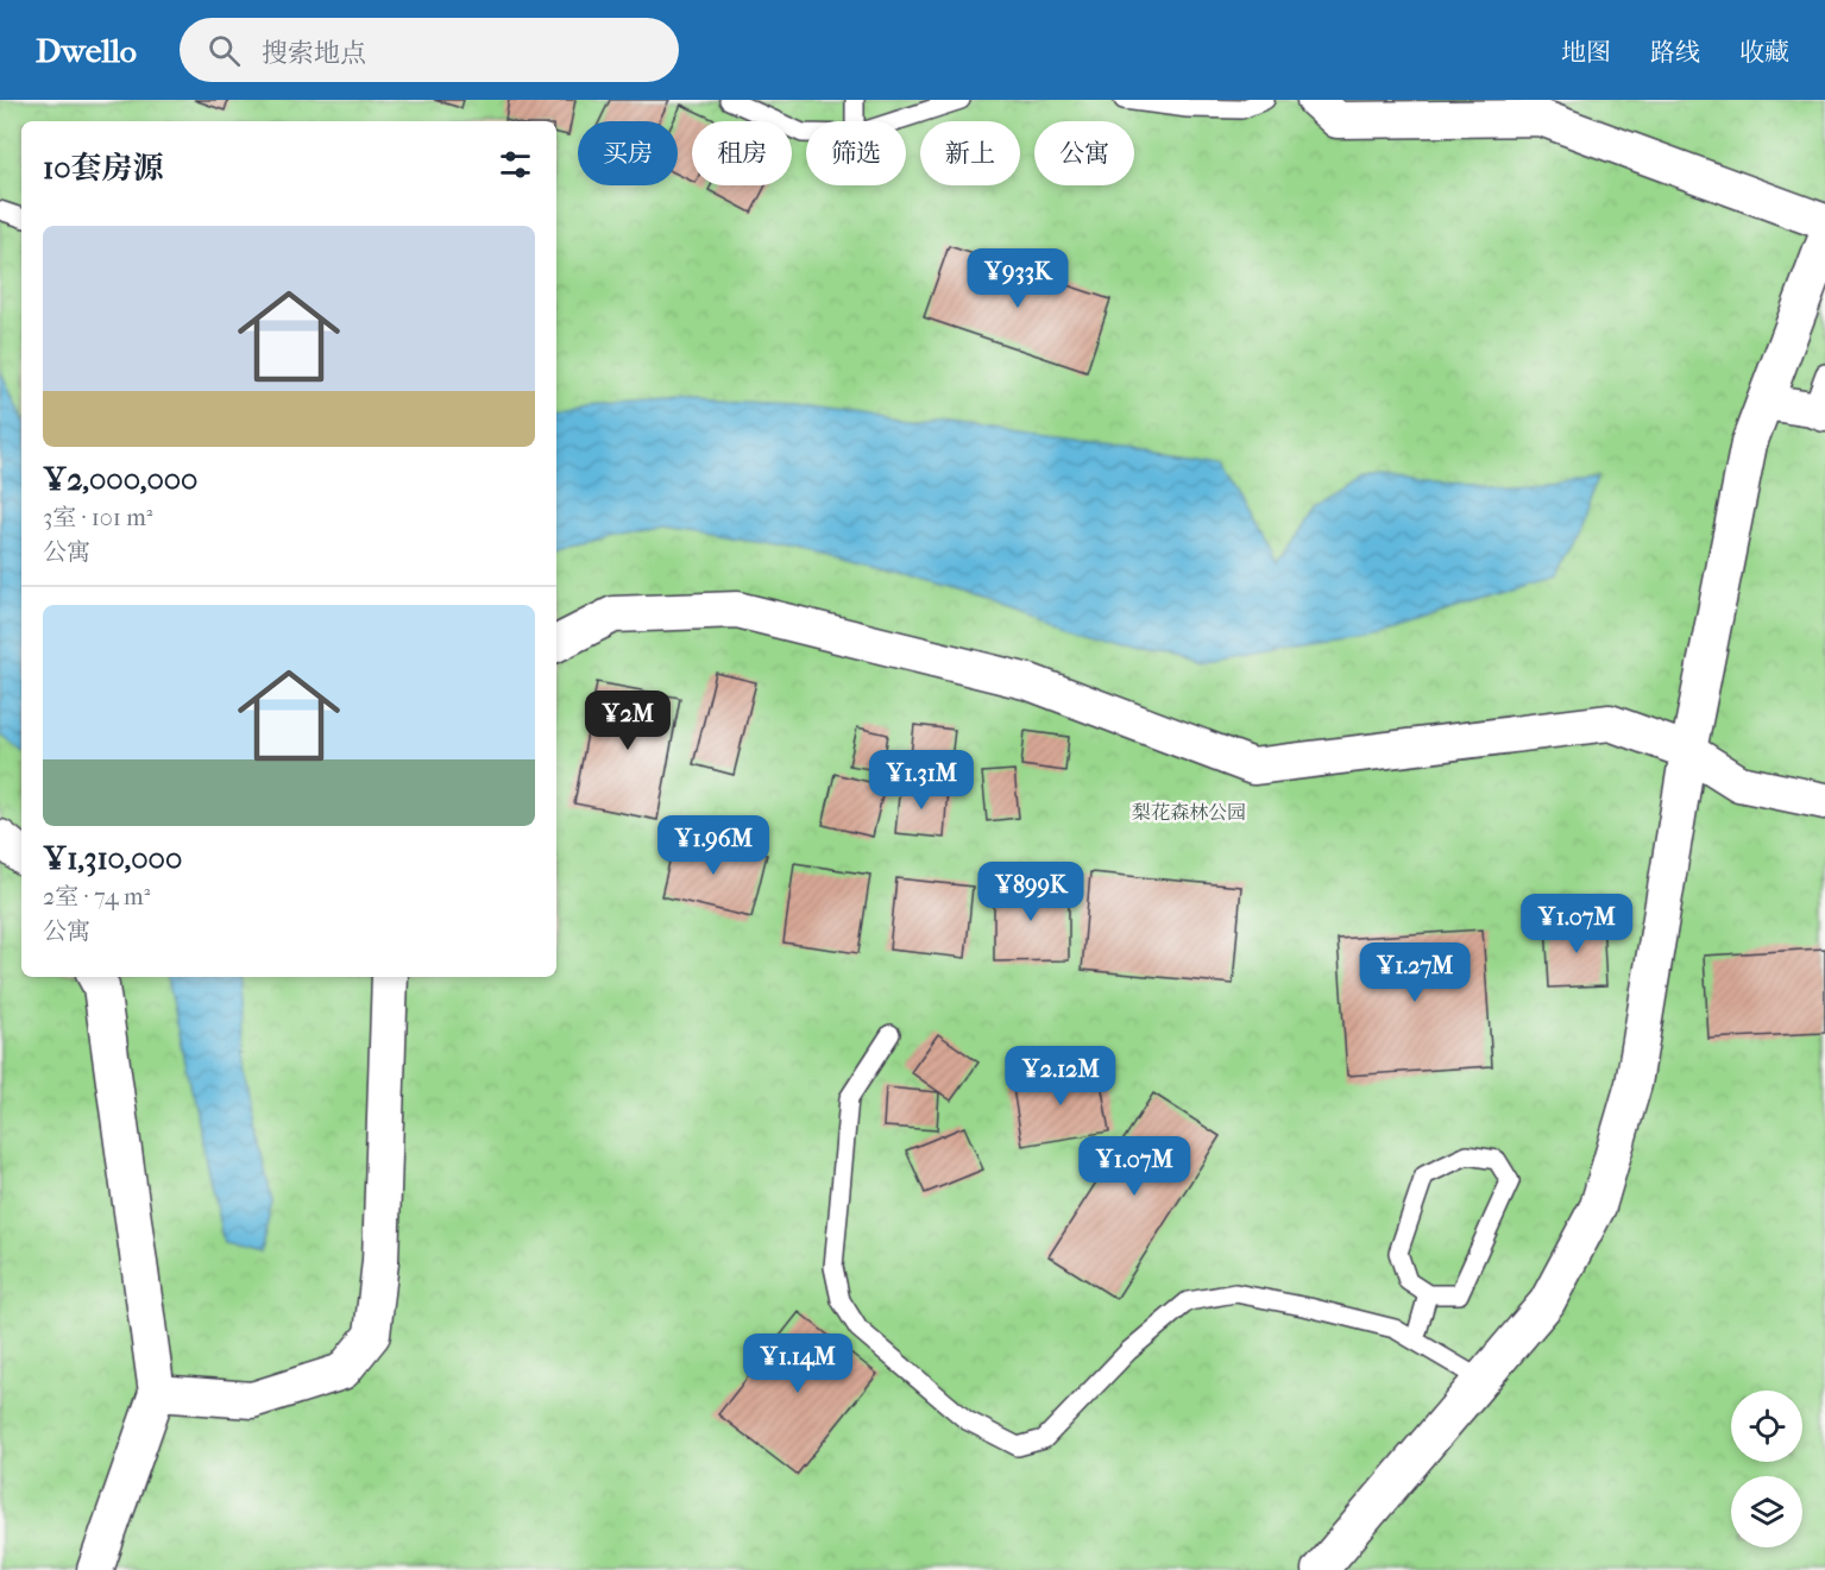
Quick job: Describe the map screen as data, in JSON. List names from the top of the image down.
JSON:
{
  "parks": ["梨花森林公园"],
  "page": {
    "header": "Dwello",
    "search": "搜索地点",
    "nav": ["地图", "路线", "收藏"],
    "chip": [
      "买房",
      "租房",
      "筛选",
      "新上",
      "公寓"
    ],
    "heading": "10套房源",
    "list": [
      {
        "name": "¥2,000,000",
        "note": "3室 · 101 m² · 公寓"
      },
      {
        "name": "¥1,310,000",
        "note": "2室 · 74 m² · 公寓"
      }
    ],
    "price": [
      "¥933K",
      "¥2M",
      "¥1.31M",
      "¥1.96M",
      "¥899K",
      "¥1.07M",
      "¥1.27M",
      "¥2.12M",
      "¥1.07M",
      "¥1.14M"
    ]
  }
}
